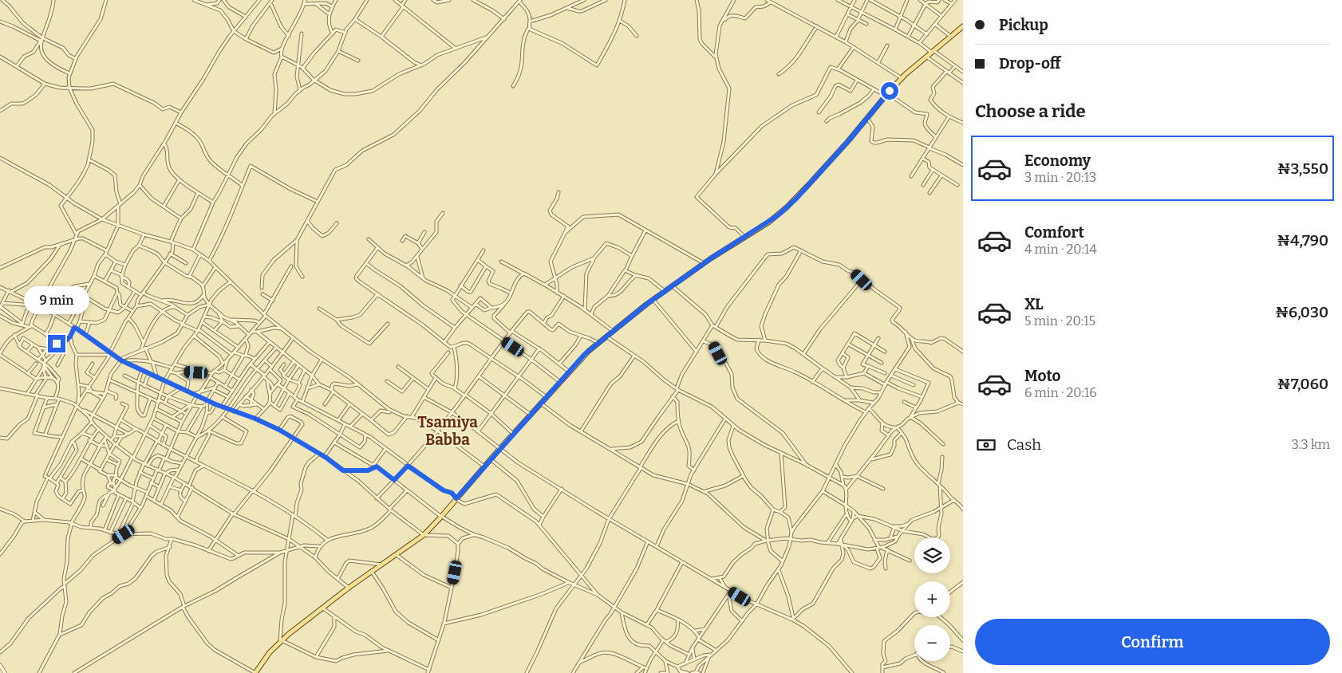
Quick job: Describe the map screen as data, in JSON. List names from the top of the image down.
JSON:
{
  "districts": ["Tsamiya Babba"],
  "page": {
    "banner": ["Pickup", "Drop-off"],
    "heading": "Choose a ride",
    "list": [
      {
        "name": "Economy",
        "note": "3 min · 20:13",
        "value": "₦3,550"
      },
      {
        "name": "Comfort",
        "note": "4 min · 20:14",
        "value": "₦4,790"
      },
      {
        "name": "XL",
        "note": "5 min · 20:15",
        "value": "₦6,030"
      },
      {
        "name": "Moto",
        "note": "6 min · 20:16",
        "value": "₦7,060"
      }
    ],
    "bubble": "9 min",
    "pay": ["Cash", "3.3 km"],
    "map_buttons": ["+", "−"],
    "buttons": "Confirm"
  }
}
